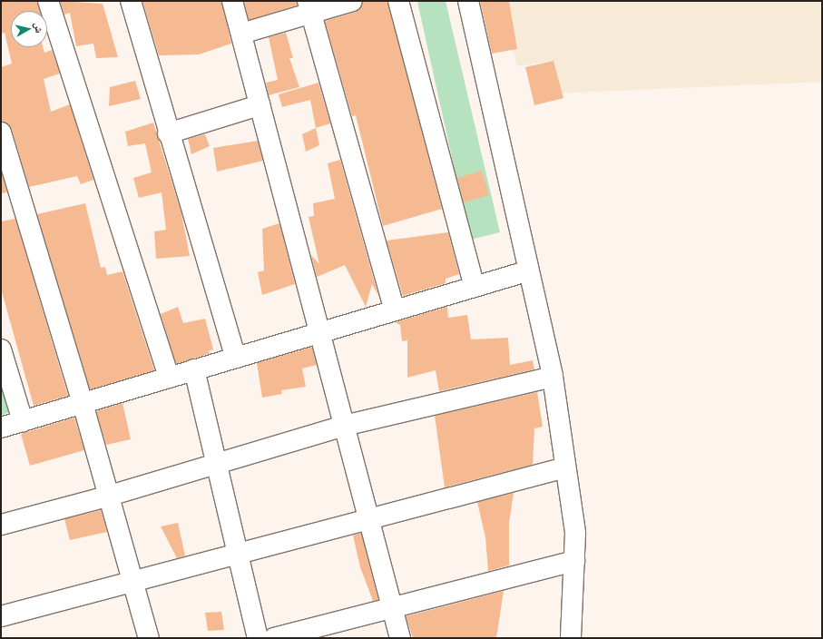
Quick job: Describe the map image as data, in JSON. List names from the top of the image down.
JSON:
{
  "north": "right"
}
